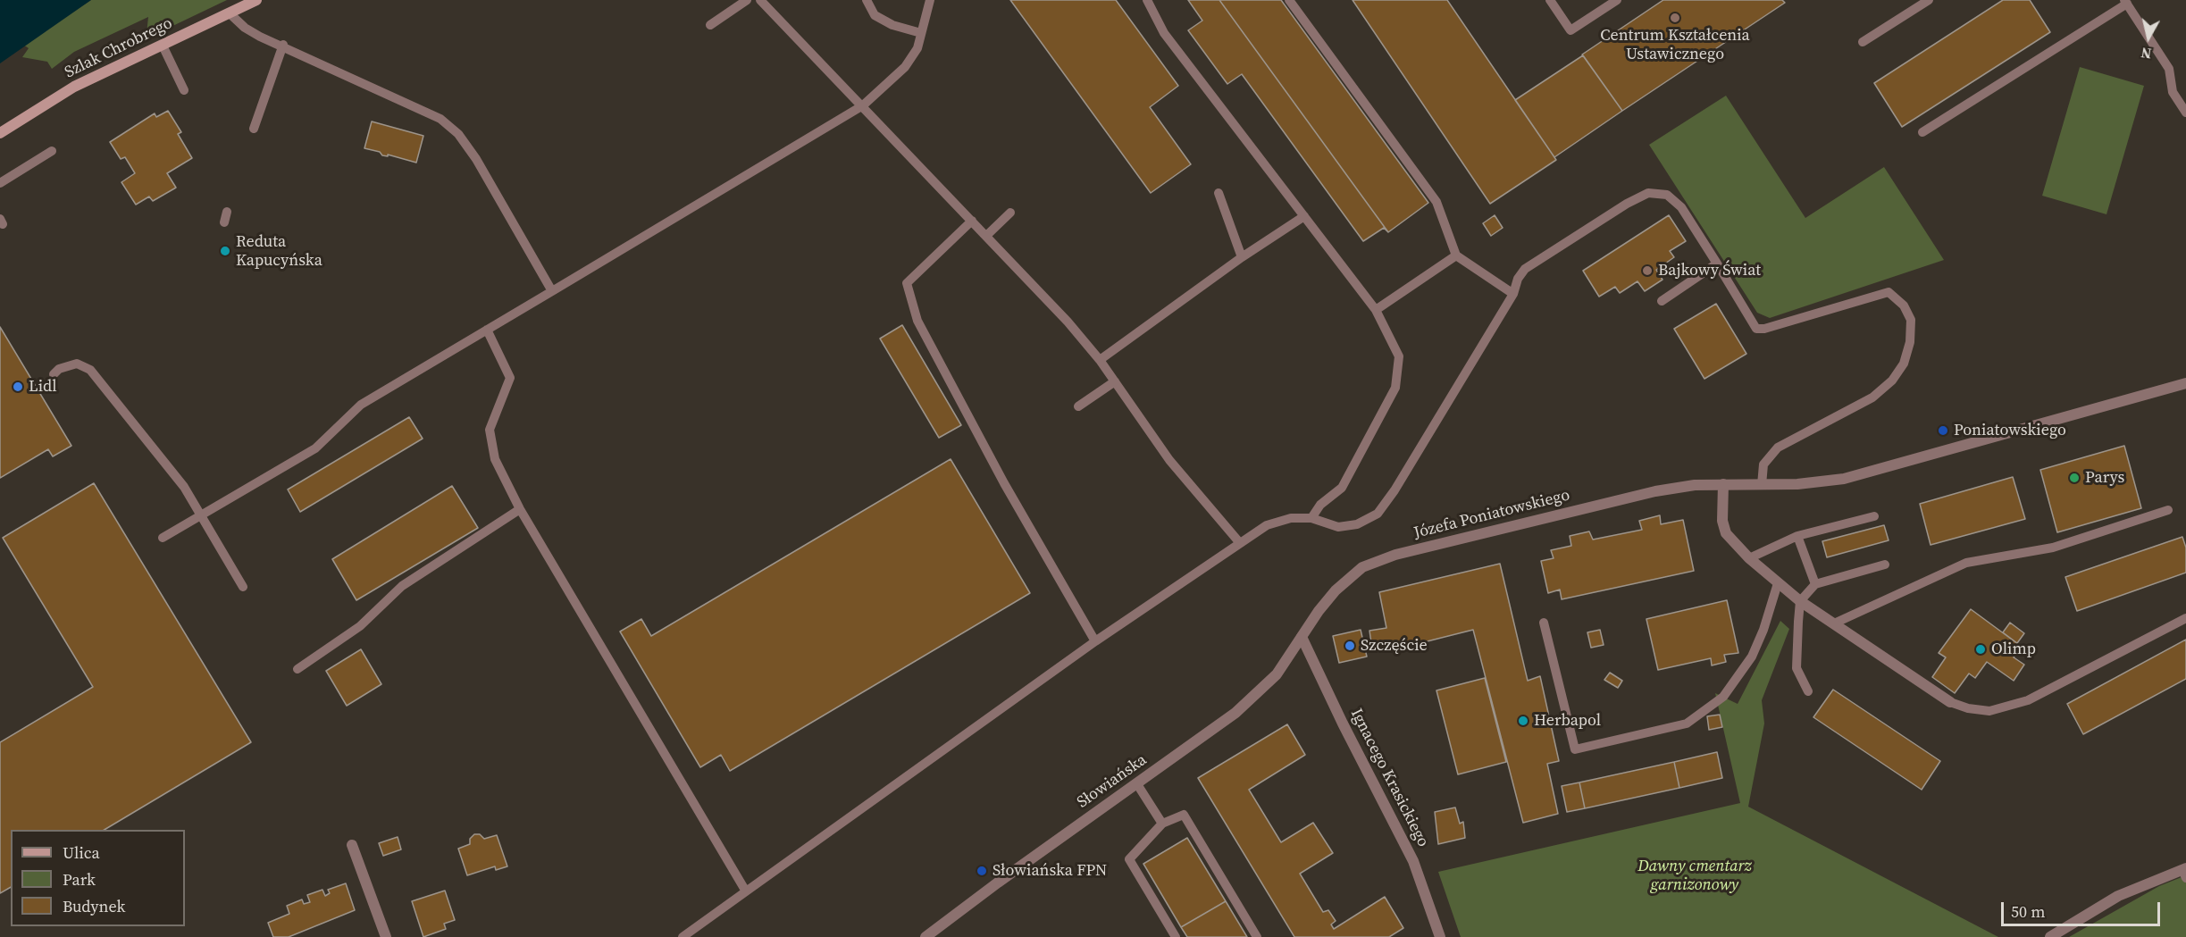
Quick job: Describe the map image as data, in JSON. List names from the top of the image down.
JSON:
{
  "streets": {
    "main road": ["Szlak Chrobrego"],
    "street": ["Józefa Poniatowskiego", "Ignacego Krasickiego", "Słowiańska"]
  },
  "crossings": [
    ["Józefa Poniatowskiego", "Ignacego Krasickiego"],
    ["Józefa Poniatowskiego", "Słowiańska"],
    ["Ignacego Krasickiego", "Słowiańska"]
  ],
  "parks": ["Dawny cmentarz garnizonowy"],
  "places": [
    "Centrum Kształcenia Ustawicznego",
    "Reduta Kapucyńska",
    "Bajkowy Świat",
    "Lidl",
    "Poniatowskiego",
    "Parys",
    "Szczęście",
    "Olimp",
    "Herbapol",
    "Słowiańska FPN"
  ],
  "legend": ["Ulica", "Park", "Budynek"],
  "scale_bar": "50 m",
  "north": "bottom"
}
